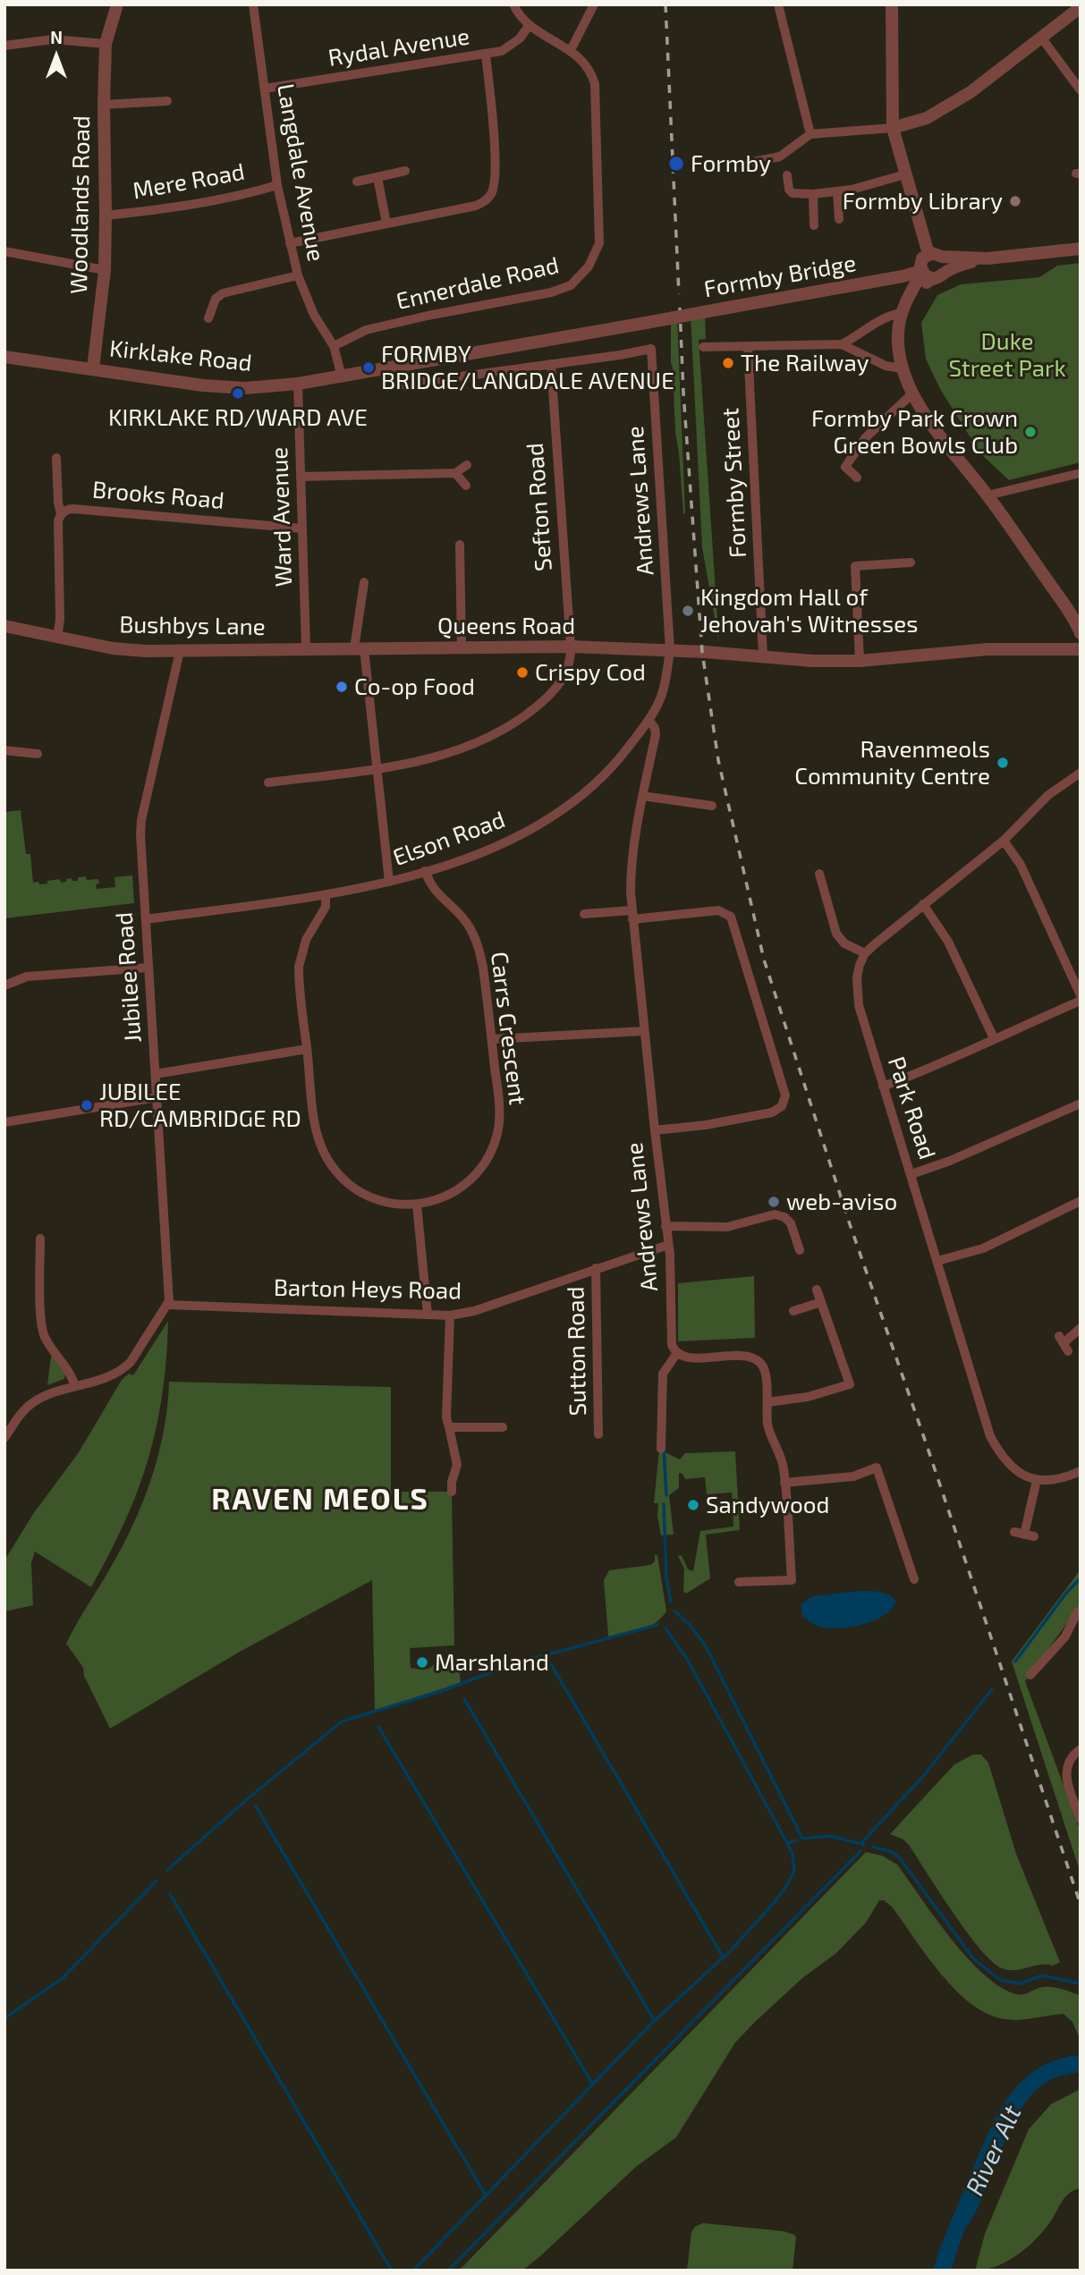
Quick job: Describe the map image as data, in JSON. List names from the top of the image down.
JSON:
{
  "streets": {
    "street": [
      "Rydal Avenue",
      "Langdale Avenue",
      "Mere Road",
      "Woodlands Road",
      "Formby Bridge",
      "Ennerdale Road",
      "Kirklake Road",
      "Formby Street",
      "Brooks Road",
      "Andrews Lane",
      "Sefton Road",
      "Ward Avenue",
      "Bushbys Lane",
      "Queens Road",
      "Elson Road",
      "Jubilee Road",
      "Carrs Crescent",
      "Park Road",
      "Barton Heys Road",
      "Sutton Road"
    ]
  },
  "crossings": [
    ["Rydal Avenue", "Langdale Avenue"],
    ["Rydal Avenue", "Ennerdale Road"],
    ["Langdale Avenue", "Mere Road"],
    ["Langdale Avenue", "Ennerdale Road"],
    ["Langdale Avenue", "Kirklake Road"],
    ["Mere Road", "Woodlands Road"],
    ["Woodlands Road", "Kirklake Road"],
    ["Formby Bridge", "Kirklake Road"],
    ["Kirklake Road", "Ward Avenue"],
    ["Formby Street", "Queens Road"],
    ["Brooks Road", "Ward Avenue"],
    ["Brooks Road", "Bushbys Lane"],
    ["Andrews Lane", "Sefton Road"],
    ["Andrews Lane", "Queens Road"],
    ["Andrews Lane", "Elson Road"],
    ["Andrews Lane", "Barton Heys Road"],
    ["Sefton Road", "Queens Road"],
    ["Ward Avenue", "Bushbys Lane"],
    ["Ward Avenue", "Queens Road"],
    ["Bushbys Lane", "Queens Road"],
    ["Bushbys Lane", "Jubilee Road"],
    ["Queens Road", "Elson Road"],
    ["Elson Road", "Jubilee Road"],
    ["Elson Road", "Carrs Crescent"],
    ["Jubilee Road", "Barton Heys Road"],
    ["Barton Heys Road", "Sutton Road"]
  ],
  "districts": ["RAVEN MEOLS"],
  "water": ["River Alt"],
  "parks": ["Duke Street Park"],
  "places": [
    "Formby",
    "Formby Library",
    "The Railway",
    "FORMBY BRIDGE/LANGDALE AVENUE",
    "KIRKLAKE RD/WARD AVE",
    "Formby Park Crown Green Bowls Club",
    "Kingdom Hall of Jehovah's Witnesses",
    "Crispy Cod",
    "Co-op Food",
    "Ravenmeols Community Centre",
    "JUBILEE RD/CAMBRIDGE RD",
    "web-aviso",
    "Sandywood",
    "Marshland"
  ],
  "north": "top"
}
